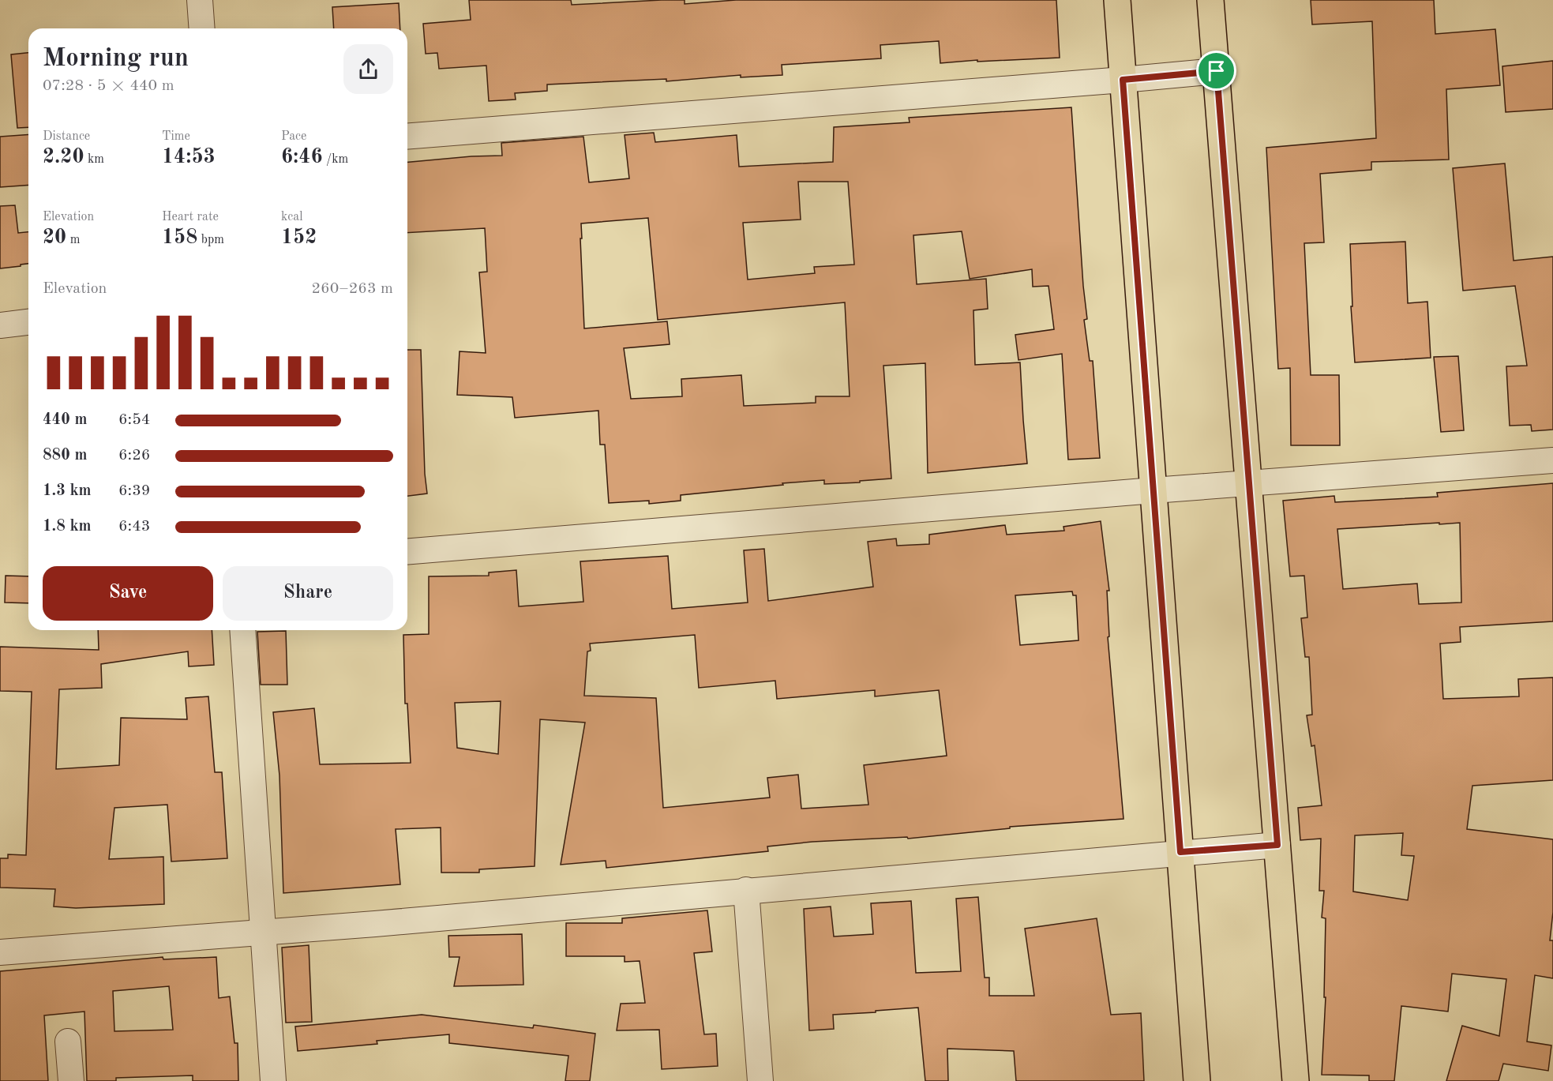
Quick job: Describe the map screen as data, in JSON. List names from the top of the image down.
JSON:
{
  "page": {
    "heading": ["Morning run", "07:28 · 5 × 440 m"],
    "stats": [
      ["Distance", "2.20 km"],
      ["Time", "14:53"],
      ["Pace", "6:46 /km"],
      ["Elevation", "20 m"],
      ["Heart rate", "158 bpm"],
      ["kcal", "152"]
    ],
    "chart": ["Elevation", "260–263 m"],
    "list": [
      {
        "name": "440 m",
        "note": "6:54"
      },
      {
        "name": "880 m",
        "note": "6:26"
      },
      {
        "name": "1.3 km",
        "note": "6:39"
      },
      {
        "name": "1.8 km",
        "note": "6:43"
      }
    ],
    "buttons": ["Save", "Share"]
  }
}
